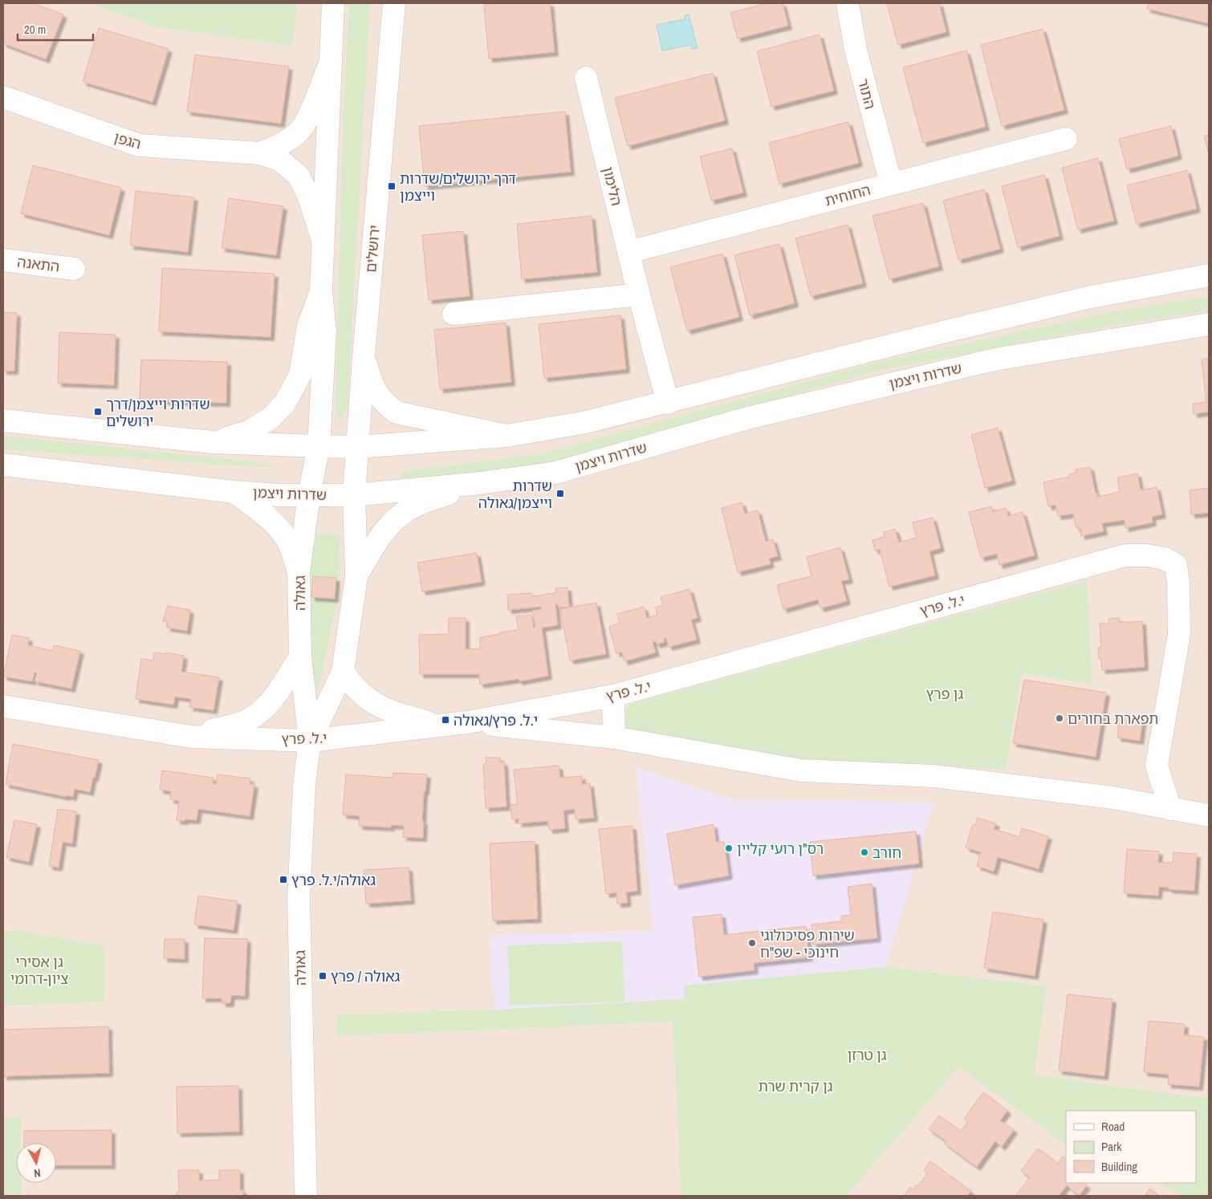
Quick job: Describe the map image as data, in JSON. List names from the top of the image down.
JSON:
{
  "streets": {
    "street": [
      "התור",
      "הגפן",
      "הלימון",
      "החוחית",
      "ירושלים",
      "התאנה",
      "שדרות ויצמן",
      "גאולה",
      "י.ל. פרץ"
    ]
  },
  "crossings": [
    ["התור", "החוחית"],
    ["הלימון", "החוחית"],
    ["ירושלים", "שדרות ויצמן"],
    ["ירושלים", "גאולה"],
    ["שדרות ויצמן", "גאולה"],
    ["גאולה", "י.ל. פרץ"]
  ],
  "parks": [
    "גן פרץ",
    "גן אסירי ציון-דרומי",
    "גן טרזן",
    "גן קרית שרת"
  ],
  "places": {
    "transit": [
      "דרך ירושלים/שדרות וייצמן",
      "שדרות וייצמן/דרך ירושלים",
      "שדרות וייצמן/גאולה",
      "י.ל. פרץ/גאולה",
      "גאולה/י.ל. פרץ",
      "גאולה / פרץ"
    ],
    "other": [
      "תפארת בחורים",
      "רס\"ן רועי קליין",
      "חורב",
      "שירות פסיכולוגי חינוכי - שפ\"ח"
    ]
  },
  "legend": ["Road", "Park", "Building"],
  "scale_bar": "20 m",
  "north": "bottom"
}
